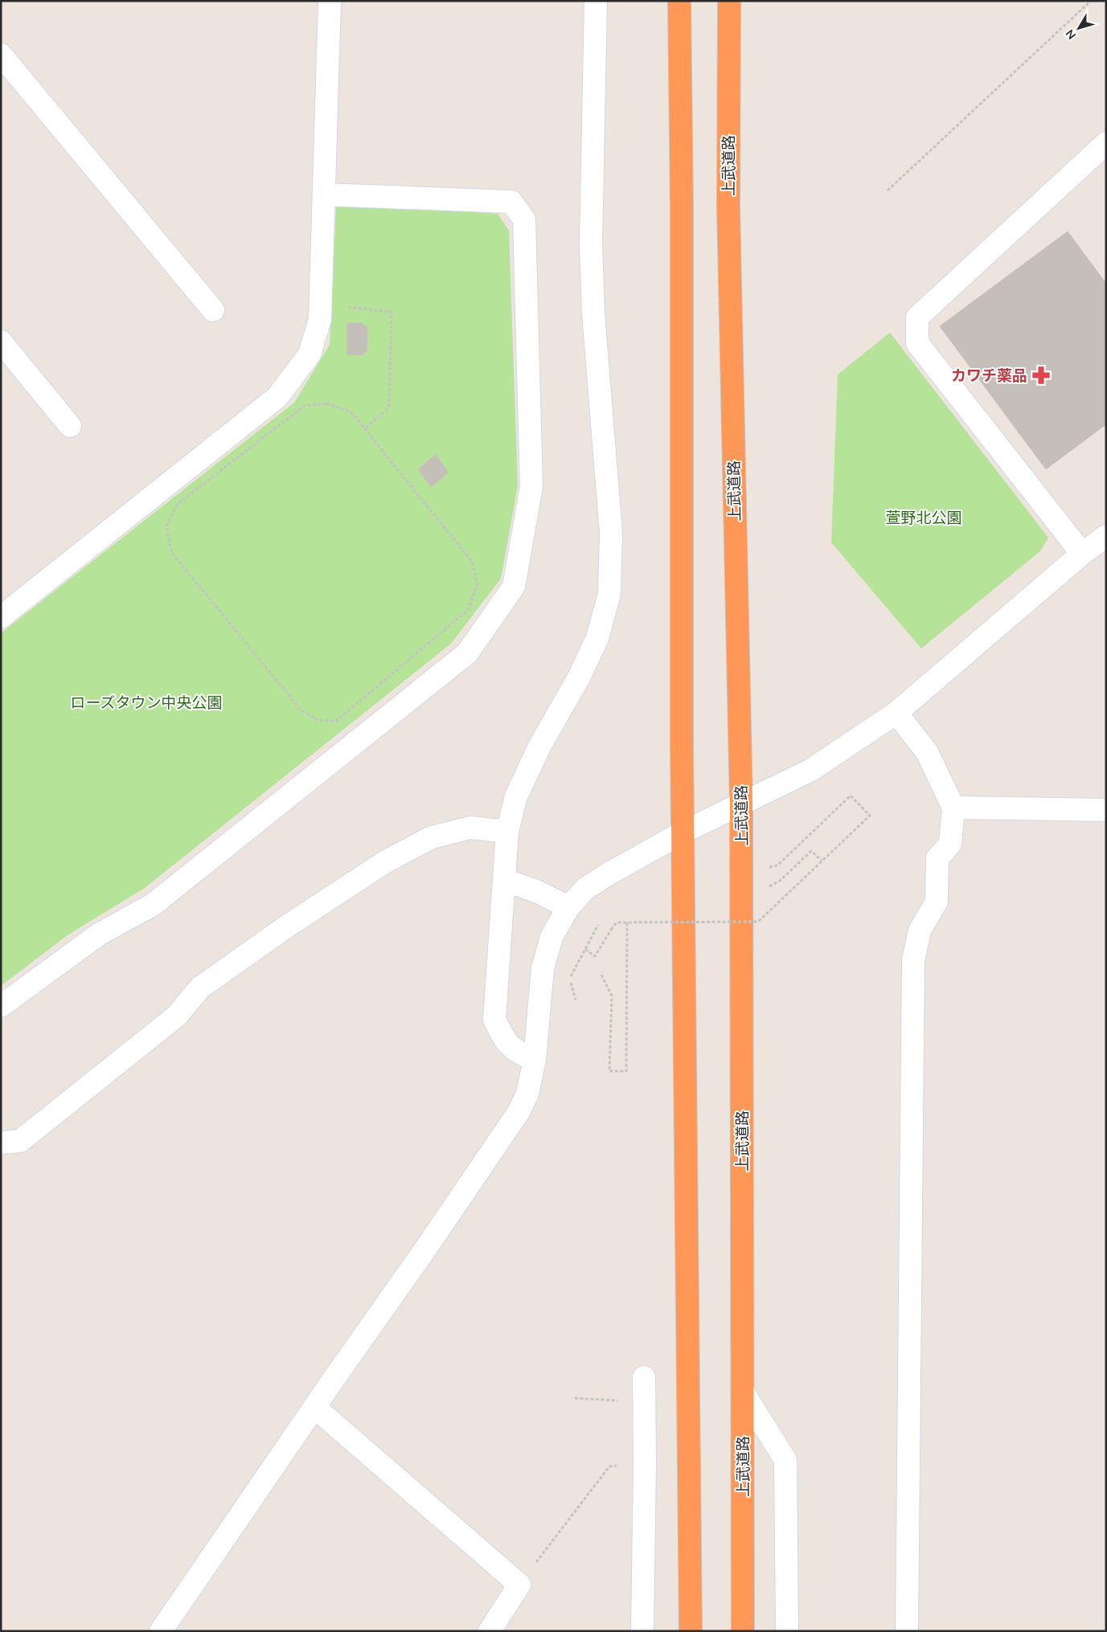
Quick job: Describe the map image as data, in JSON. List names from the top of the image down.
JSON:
{
  "streets": {
    "highway": ["上武道路"]
  },
  "parks": ["萱野北公園", "ローズタウン中央公園"],
  "places": {
    "pharmacy": ["カワチ薬品"]
  },
  "north": "bottom left"
}
